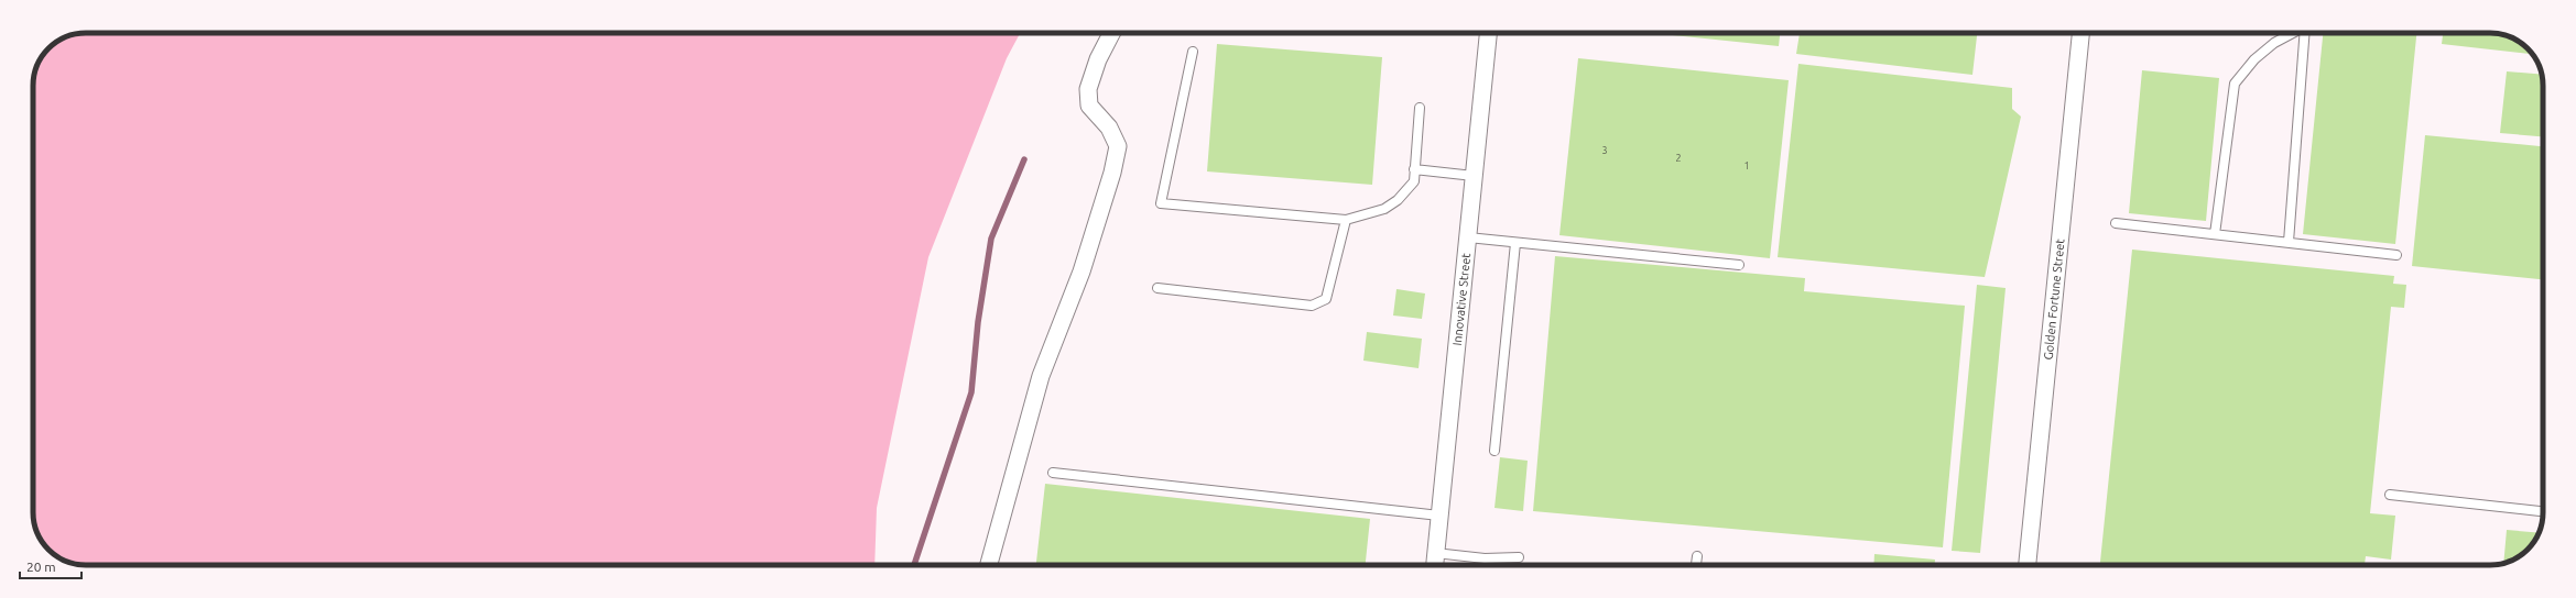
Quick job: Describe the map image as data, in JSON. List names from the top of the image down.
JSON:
{
  "streets": {
    "street": ["Innovative Street", "Golden Fortune Street"]
  },
  "house_numbers": ["3", "2", "1"],
  "scale_bar": "20 m"
}
